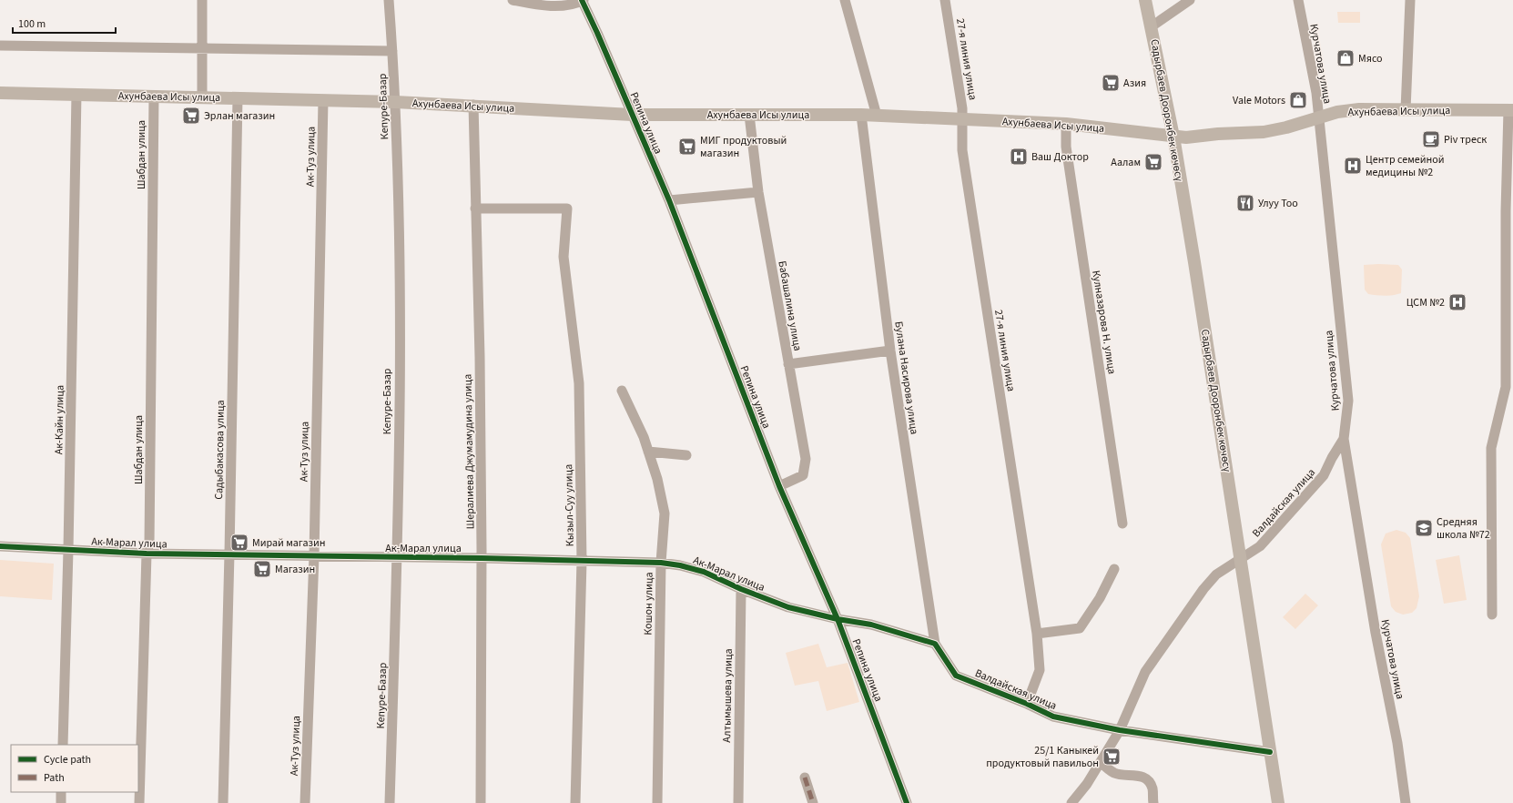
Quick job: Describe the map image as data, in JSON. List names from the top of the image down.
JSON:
{
  "streets": {
    "main road": ["Ахунбаева Исы улица", "Садырбаев Дооронбек көчөсү"],
    "street": [
      "27-я линия улица",
      "Курчатова улица",
      "Кепуре-Базар",
      "Репина улица",
      "Шабдан улица",
      "Ак-Туз улица",
      "Бабашалина улица",
      "Кулназарова Н. улица",
      "Булана Насирова улица",
      "Ак-Кайн улица",
      "Садыбакасова улица",
      "Шералиева Джумамудина улица",
      "Валдайская улица",
      "Кызыл-Суу улица",
      "Ак-Марал улица",
      "Кошон улица",
      "Алтымышева улица"
    ]
  },
  "crossings": [
    ["27-я линия улица", "Ахунбаева Исы улица"],
    ["27-я линия улица", "Валдайская улица"],
    ["Курчатова улица", "Ахунбаева Исы улица"],
    ["Курчатова улица", "Валдайская улица"],
    ["Ахунбаева Исы улица", "Кепуре-Базар"],
    ["Ахунбаева Исы улица", "Садырбаев Дооронбек көчөсү"],
    ["Ахунбаева Исы улица", "Репина улица"],
    ["Ахунбаева Исы улица", "Шабдан улица"],
    ["Ахунбаева Исы улица", "Ак-Туз улица"],
    ["Ахунбаева Исы улица", "Бабашалина улица"],
    ["Ахунбаева Исы улица", "Кулназарова Н. улица"],
    ["Ахунбаева Исы улица", "Булана Насирова улица"],
    ["Ахунбаева Исы улица", "Ак-Кайн улица"],
    ["Ахунбаева Исы улица", "Садыбакасова улица"],
    ["Ахунбаева Исы улица", "Шералиева Джумамудина улица"],
    ["Кепуре-Базар", "Ак-Марал улица"],
    ["Садырбаев Дооронбек көчөсү", "Валдайская улица"],
    ["Репина улица", "Бабашалина улица"],
    ["Репина улица", "Ак-Марал улица"],
    ["Шабдан улица", "Ак-Марал улица"],
    ["Ак-Туз улица", "Ак-Марал улица"],
    ["Булана Насирова улица", "Валдайская улица"],
    ["Ак-Кайн улица", "Ак-Марал улица"],
    ["Садыбакасова улица", "Ак-Марал улица"],
    ["Шералиева Джумамудина улица", "Кызыл-Суу улица"],
    ["Шералиева Джумамудина улица", "Ак-Марал улица"],
    ["Кызыл-Суу улица", "Ак-Марал улица"],
    ["Ак-Марал улица", "Кошон улица"],
    ["Ак-Марал улица", "Алтымышева улица"]
  ],
  "places": {
    "shop": ["Мясо", "Vale Motors"],
    "supermarket": [
      "Азия",
      "Эрлан магазин",
      "МИГ продуктовый магазин",
      "Аалам",
      "Мирай магазин",
      "Магазин",
      "25/1 Каныкей продуктовый павильон"
    ],
    "cafe": ["Piv треск"],
    "hospital": ["Ваш Доктор", "Центр семейной медицины №2", "ЦСМ №2"],
    "restaurant": ["Улуу Тоо"],
    "school or university": ["Средняя школа №72"]
  },
  "legend": ["Cycle path", "Path"],
  "scale_bar": "100 m"
}
